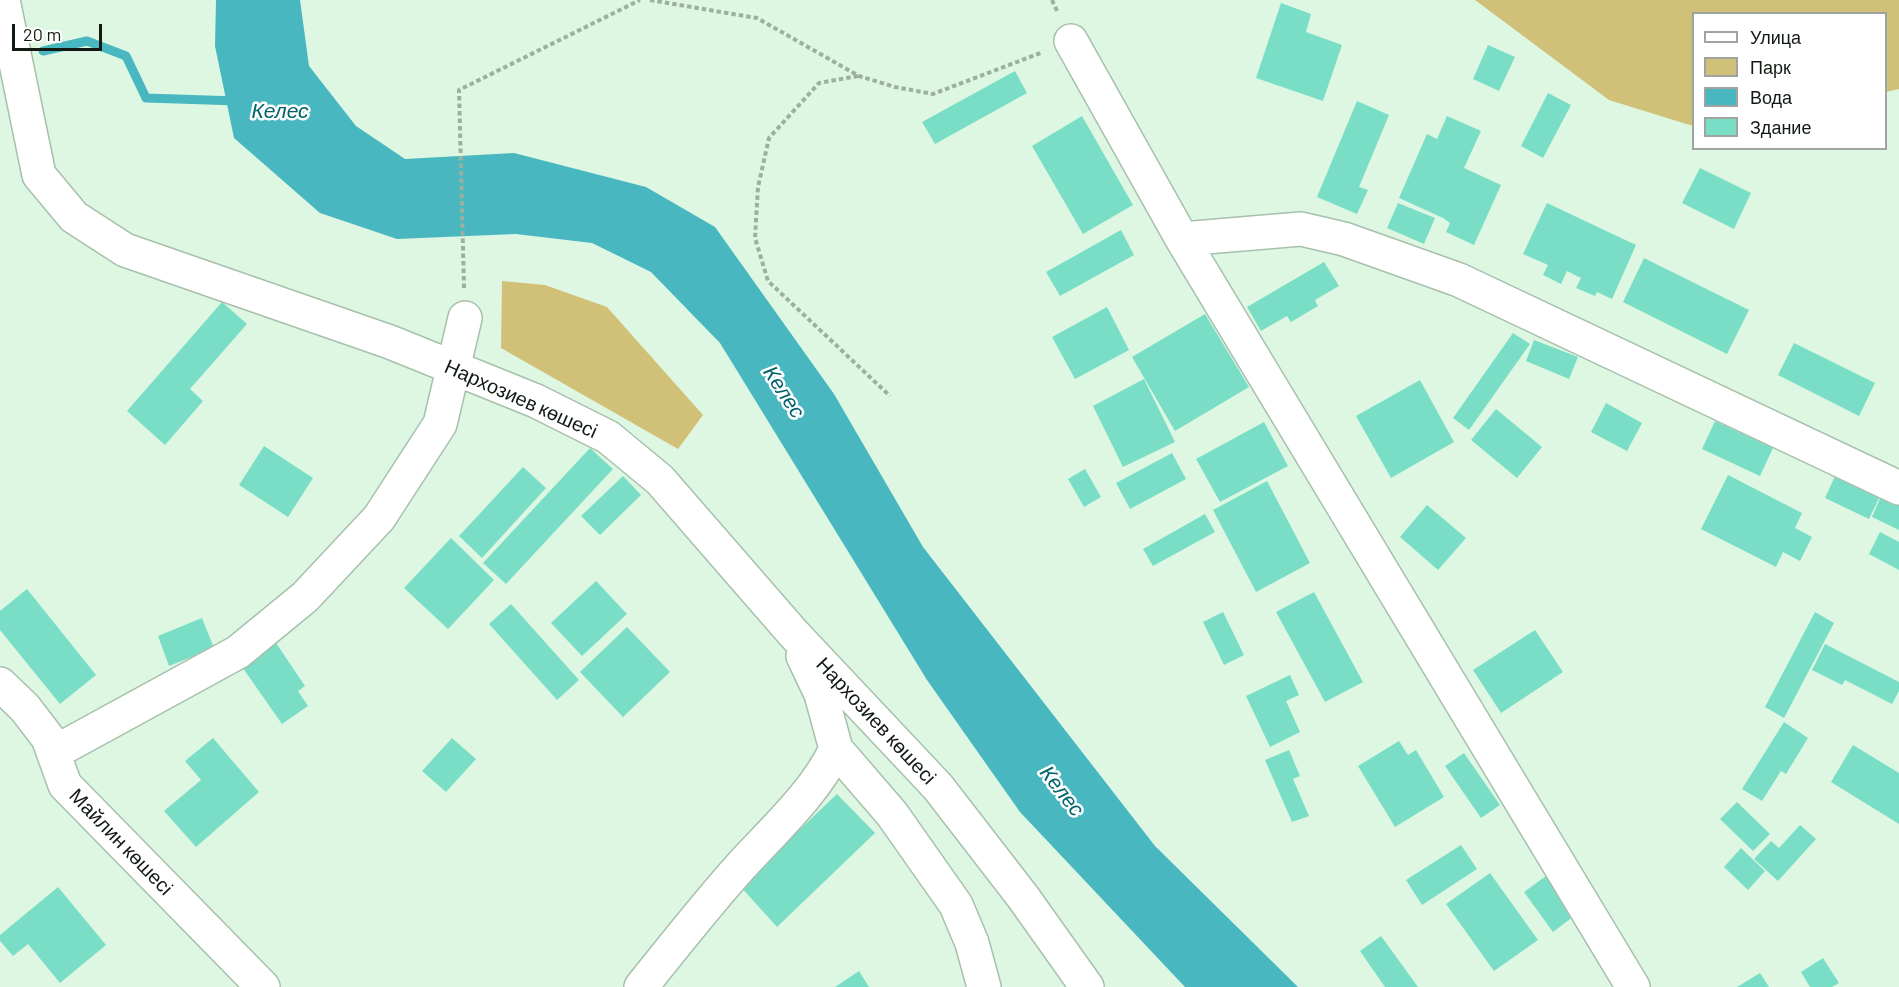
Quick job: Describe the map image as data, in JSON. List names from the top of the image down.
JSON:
{
  "streets": {
    "street": ["Нархозиев көшесі", "Майлин көшесі"]
  },
  "water": ["Келес"],
  "legend": [
    "Улица",
    "Парк",
    "Вода",
    "Здание"
  ],
  "scale_bar": "20 m"
}
